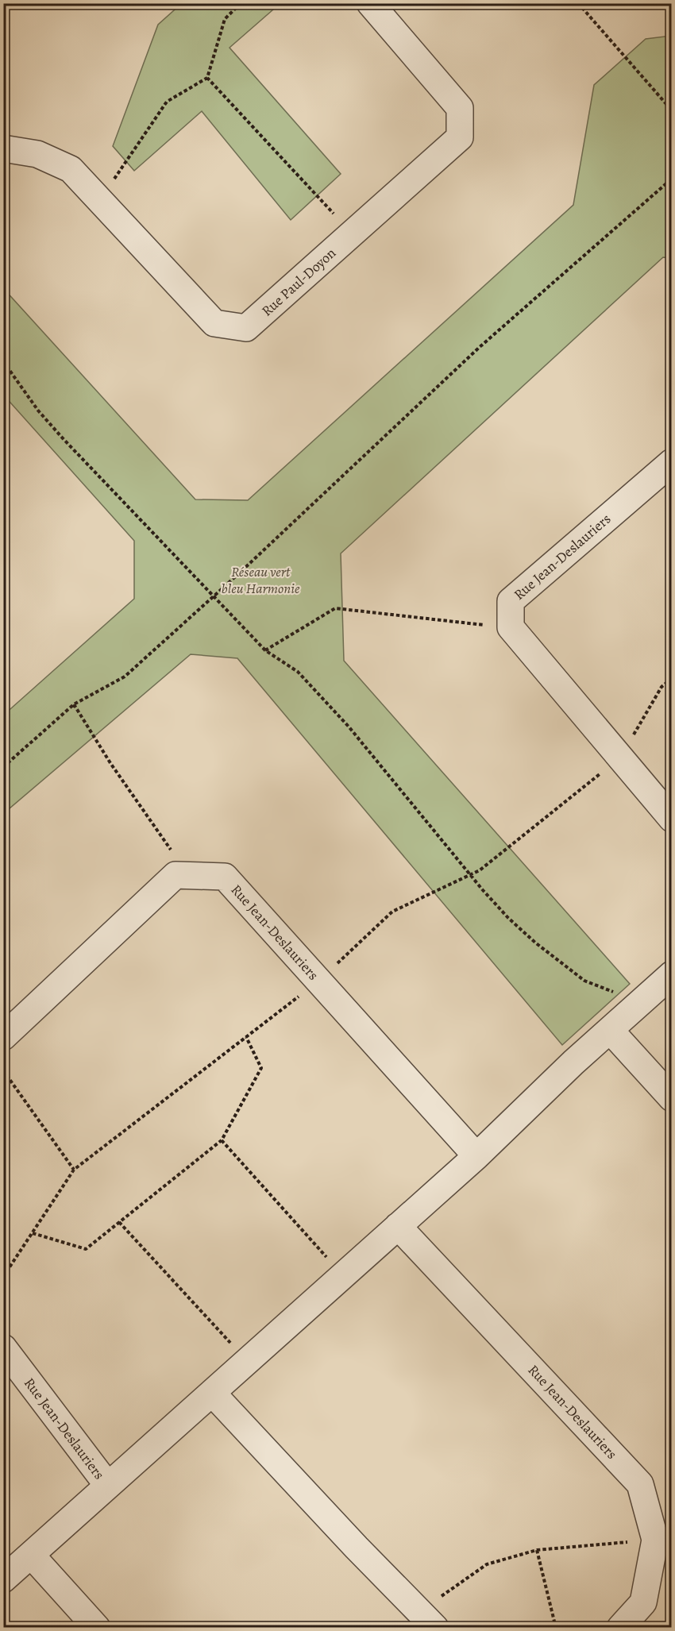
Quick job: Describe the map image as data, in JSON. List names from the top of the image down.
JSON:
{
  "streets": {
    "street": ["Rue Paul-Doyon", "Rue Jean-Deslauriers"]
  },
  "parks": ["Réseau vert bleu Harmonie"]
}
